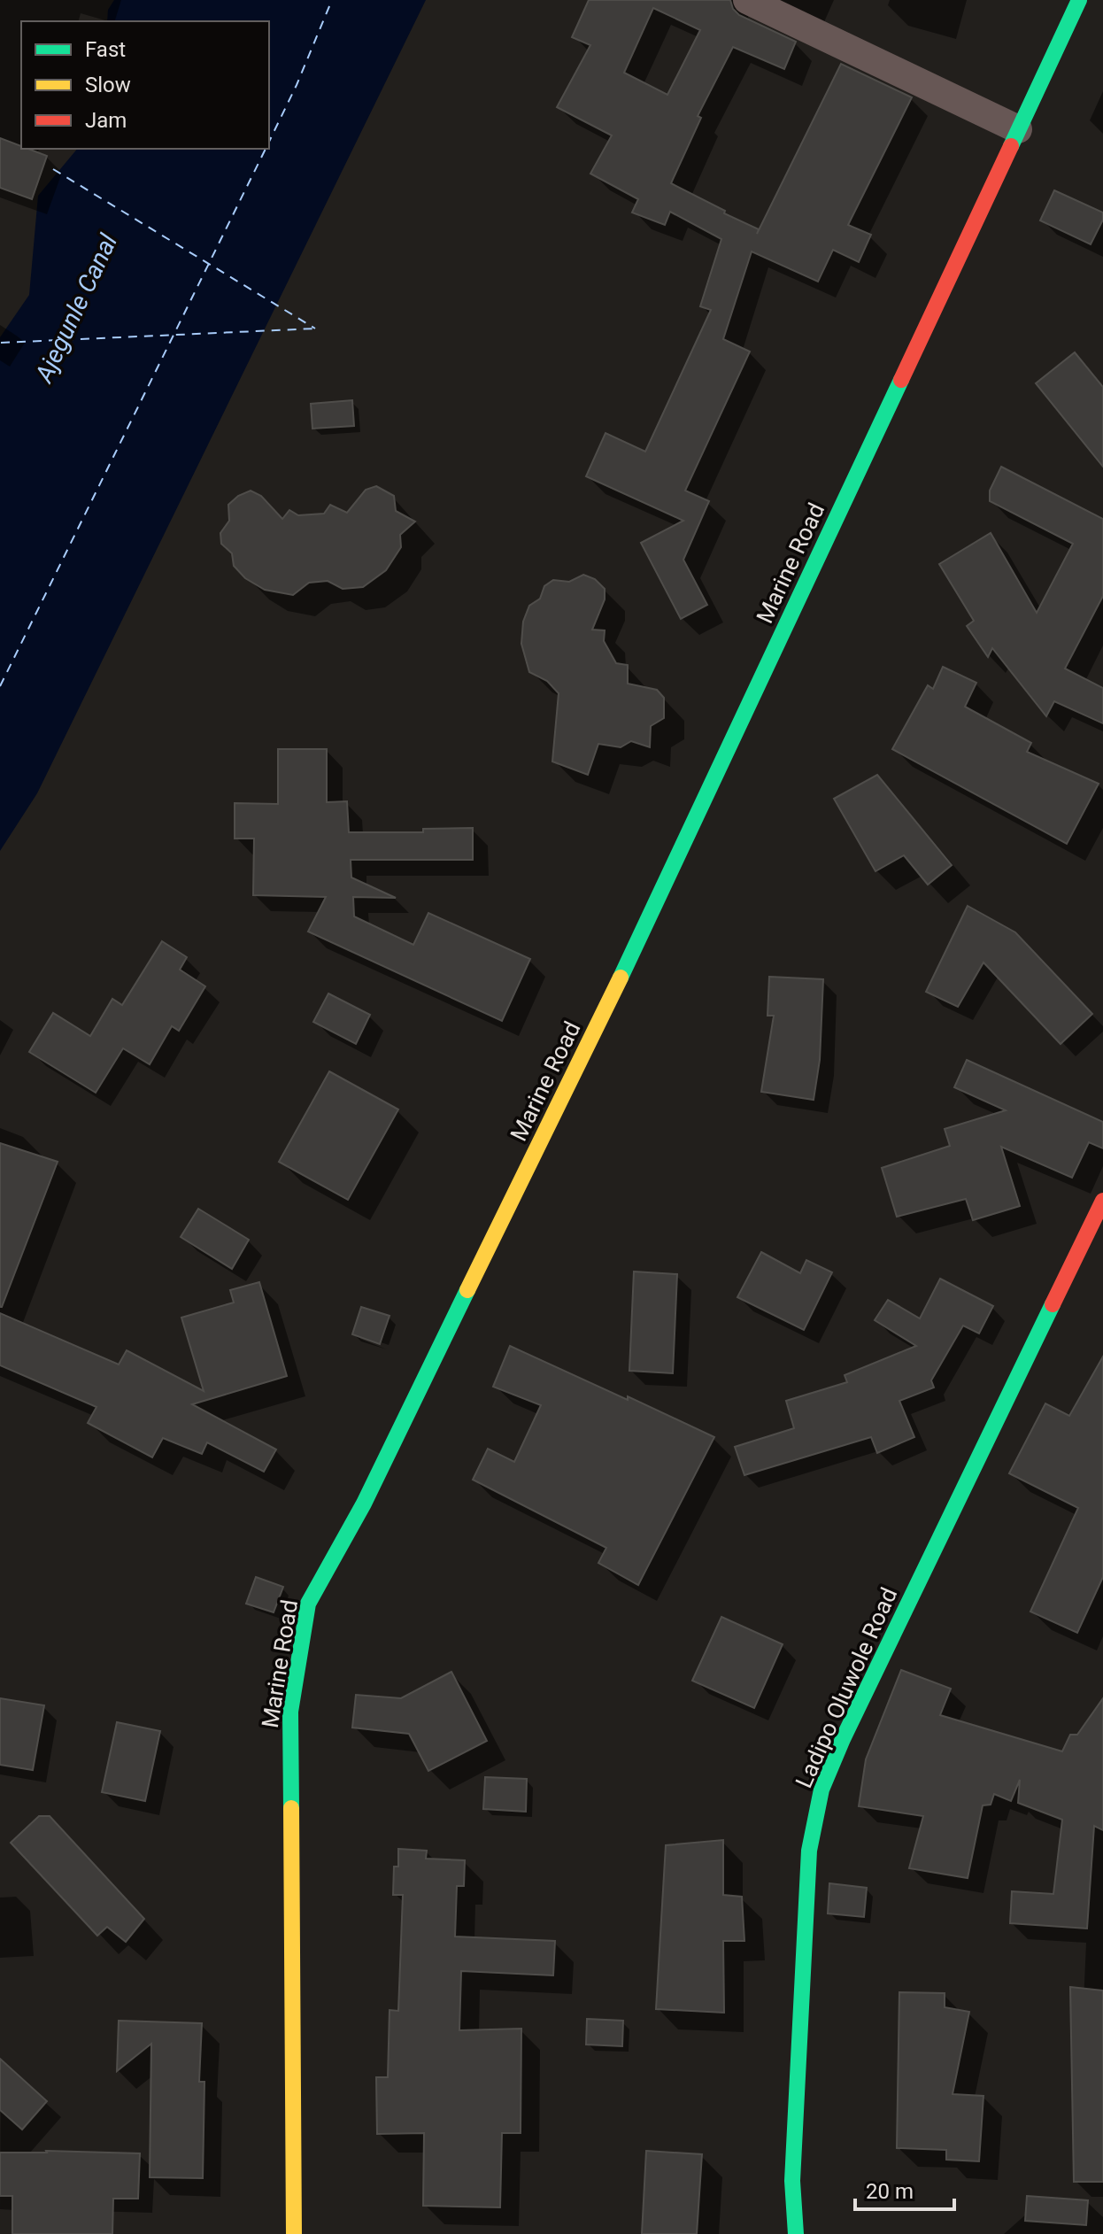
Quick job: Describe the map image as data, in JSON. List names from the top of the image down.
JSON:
{
  "streets": {
    "street": ["Marine Road", "Ladipo Oluwole Road"]
  },
  "water": ["Ajegunle Canal"],
  "legend": ["Fast", "Slow", "Jam"],
  "scale_bar": "20 m"
}
